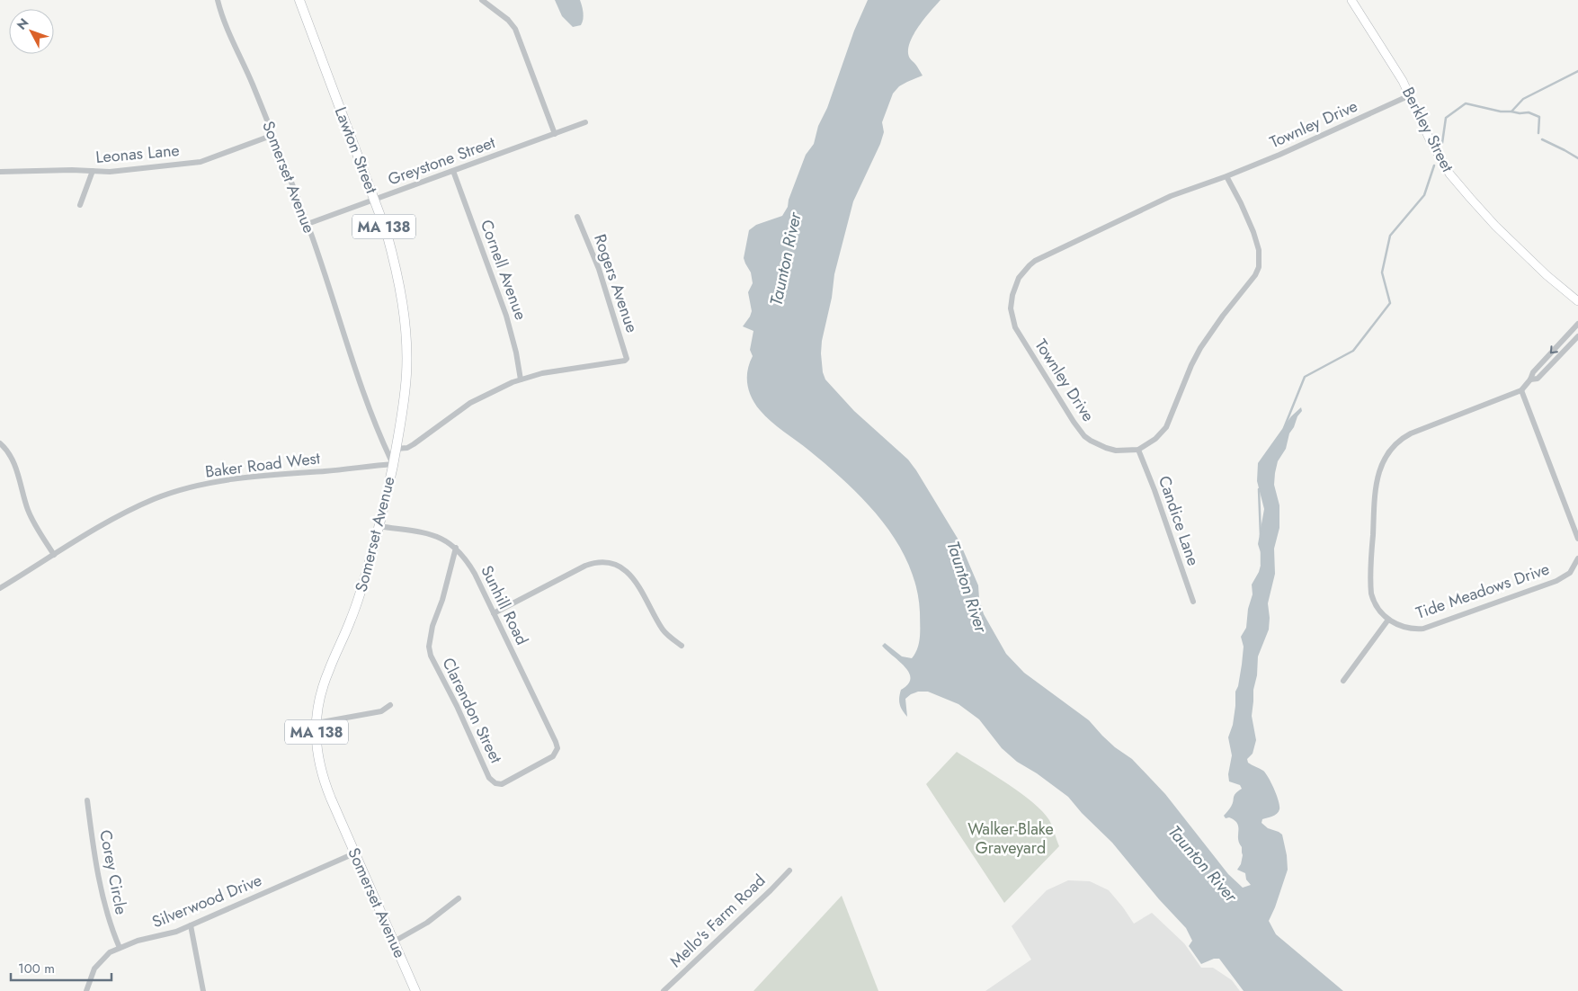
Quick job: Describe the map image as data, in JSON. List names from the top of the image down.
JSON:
{
  "streets": {
    "main road": [
      "Berkley Street",
      "Lawton Street",
      "Somerset Avenue",
      "MA 138"
    ],
    "street": [
      "Townley Drive",
      "Leonas Lane",
      "Greystone Street",
      "Cornell Avenue",
      "Rogers Avenue",
      "Baker Road West",
      "Candice Lane",
      "Tide Meadows Drive",
      "Sunhill Road",
      "Clarendon Street",
      "Corey Circle",
      "Silverwood Drive",
      "Mello's Farm Road"
    ]
  },
  "crossings": [
    ["Townley Drive", "Berkley Street"],
    ["Townley Drive", "Candice Lane"],
    ["Lawton Street", "Greystone Street"],
    ["Lawton Street", "Somerset Avenue"],
    ["Lawton Street", "Baker Road West"],
    ["Leonas Lane", "Somerset Avenue"],
    ["Greystone Street", "Somerset Avenue"],
    ["Greystone Street", "Cornell Avenue"],
    ["Somerset Avenue", "Baker Road West"],
    ["Somerset Avenue", "Sunhill Road"],
    ["Somerset Avenue", "Silverwood Drive"],
    ["Cornell Avenue", "Rogers Avenue"],
    ["Sunhill Road", "Clarendon Street"],
    ["Corey Circle", "Silverwood Drive"]
  ],
  "water": ["Taunton River"],
  "parks": ["Walker-Blake Graveyard"],
  "scale_bar": "100 m",
  "north": "top left"
}
